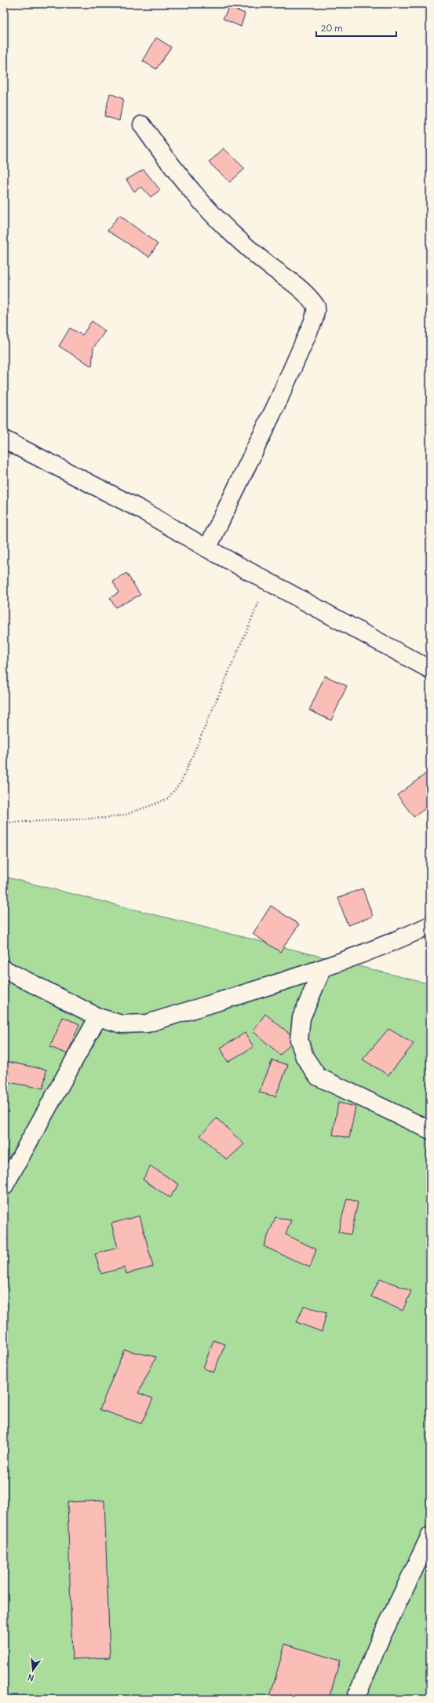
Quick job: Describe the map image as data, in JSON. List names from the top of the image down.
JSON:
{
  "scale_bar": "20 m",
  "north": "bottom"
}
